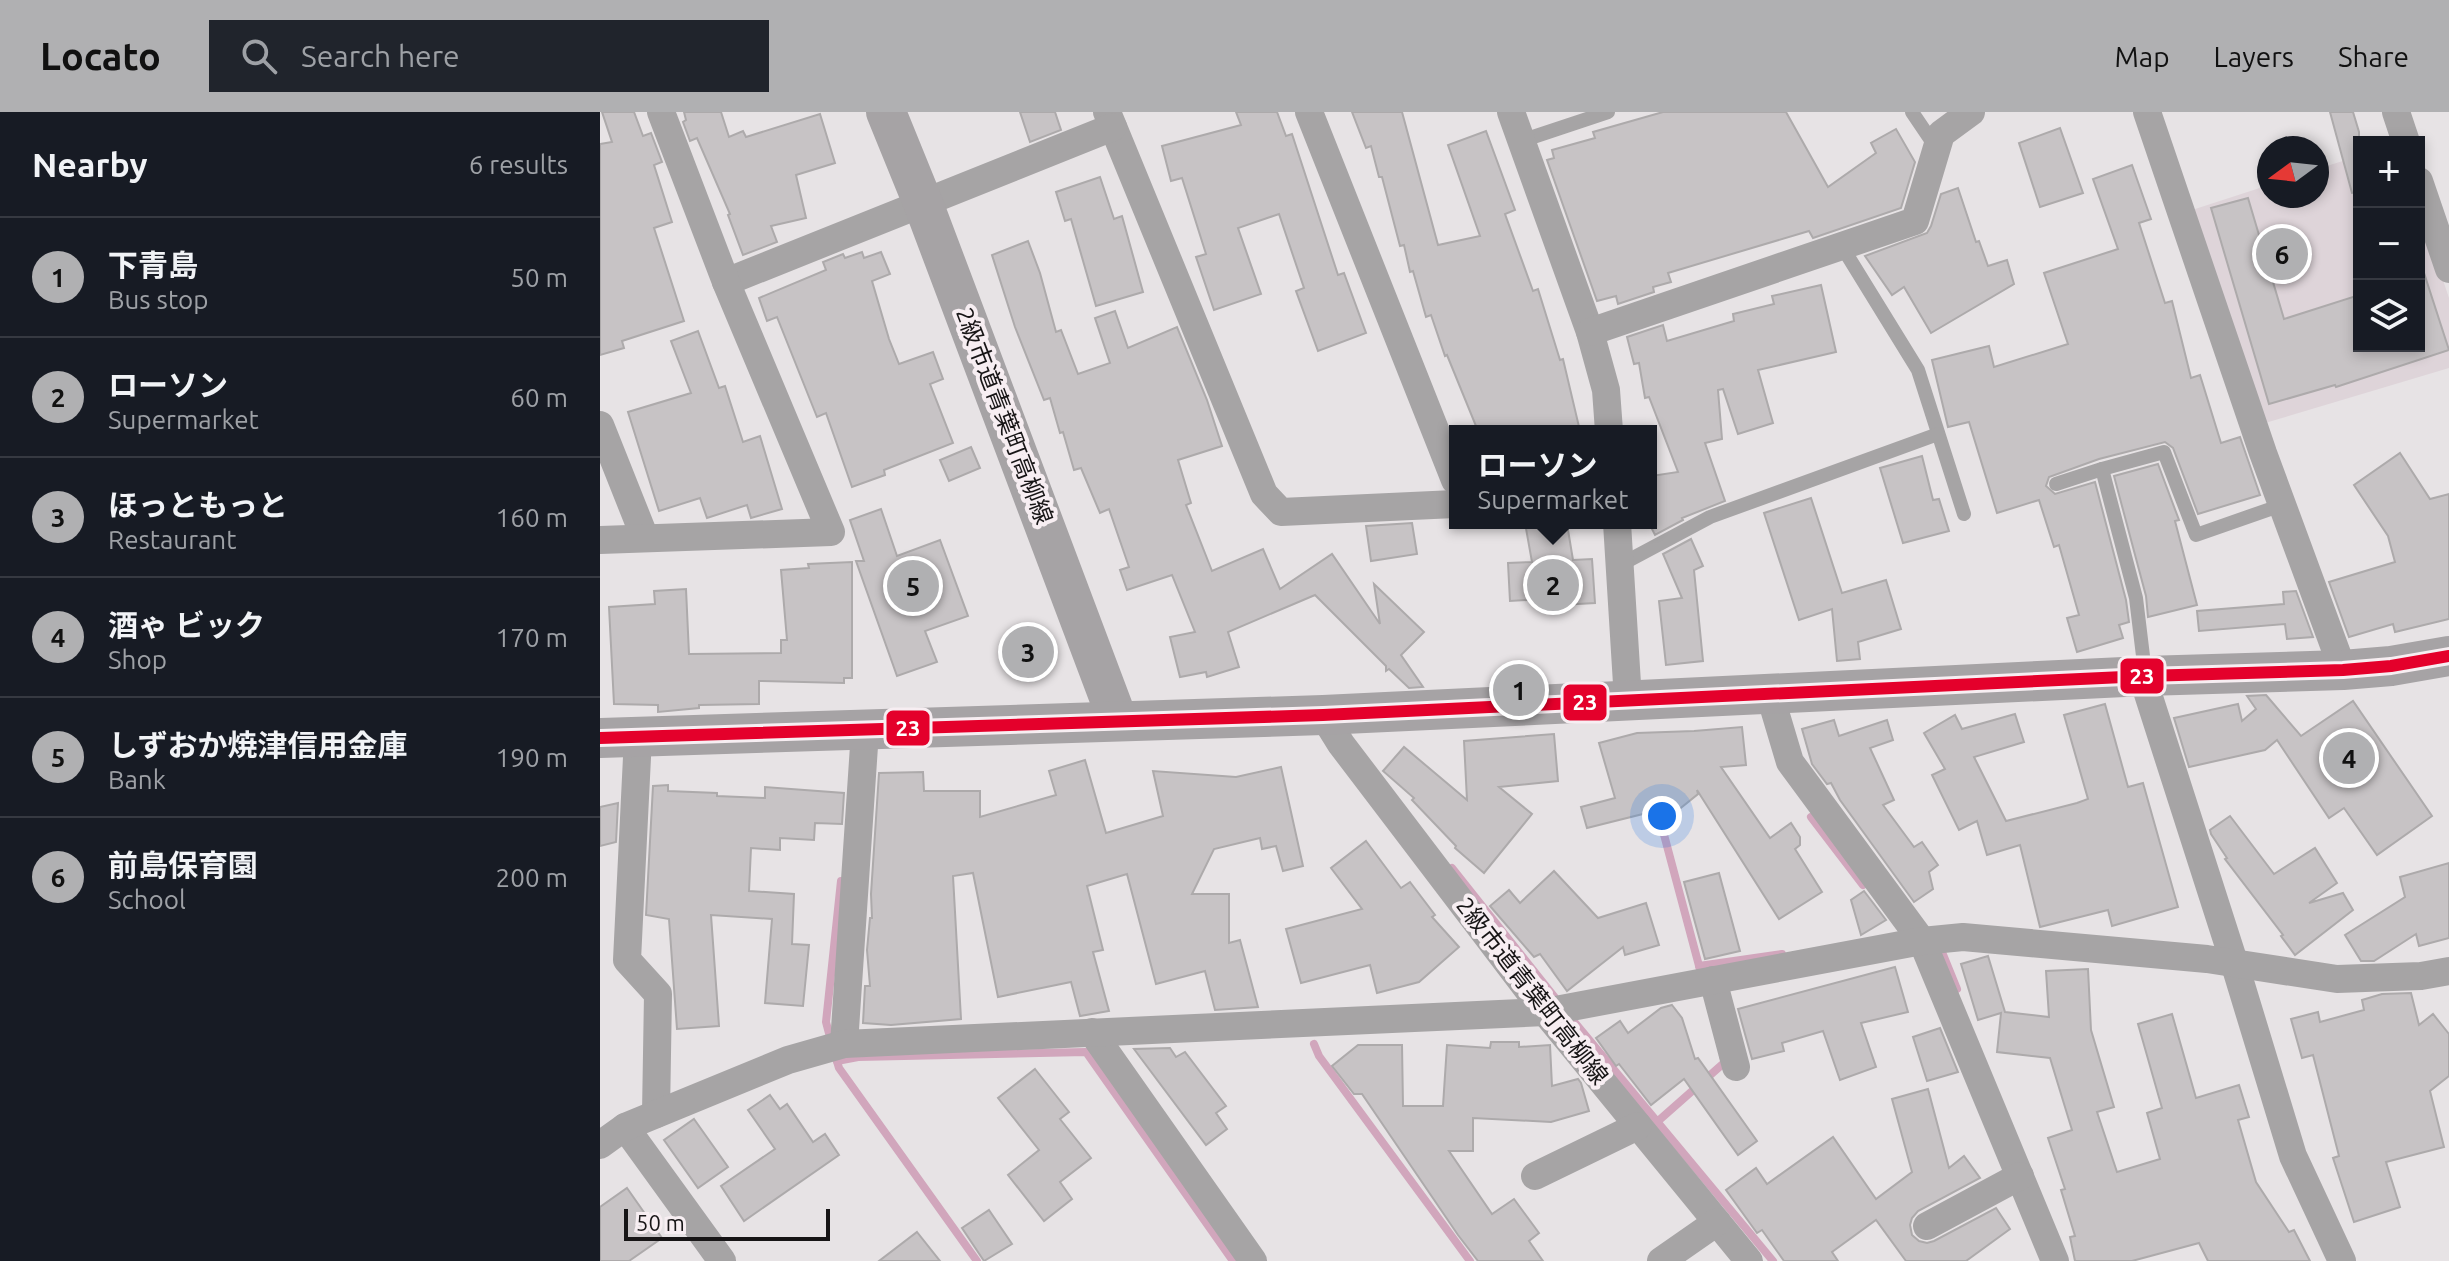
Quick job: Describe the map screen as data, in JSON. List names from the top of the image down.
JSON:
{
  "streets": {
    "main road": ["2級市道青葉町高柳線"]
  },
  "lines": ["transit line 23"],
  "scale_bar": "50 m",
  "north": "left",
  "page": {
    "header": "Locato",
    "search": "Search here",
    "nav": ["Map", "Layers", "Share"],
    "heading": ["Nearby", "6 results"],
    "map_buttons": ["+", "−"],
    "list": [
      {
        "mark": "1",
        "name": "下青島",
        "note": "Bus stop",
        "value": "50 m"
      },
      {
        "mark": "2",
        "name": "ローソン",
        "note": "Supermarket",
        "value": "60 m"
      },
      {
        "mark": "3",
        "name": "ほっともっと",
        "note": "Restaurant",
        "value": "160 m"
      },
      {
        "mark": "4",
        "name": "酒ゃ ビック",
        "note": "Shop",
        "value": "170 m"
      },
      {
        "mark": "5",
        "name": "しずおか焼津信用金庫",
        "note": "Bank",
        "value": "190 m"
      },
      {
        "mark": "6",
        "name": "前島保育園",
        "note": "School",
        "value": "200 m"
      }
    ],
    "pins": [
      "6",
      "2",
      "5",
      "3",
      "1",
      "4"
    ],
    "popup": ["ローソン", "Supermarket"],
    "scale": "50 m"
  }
}
